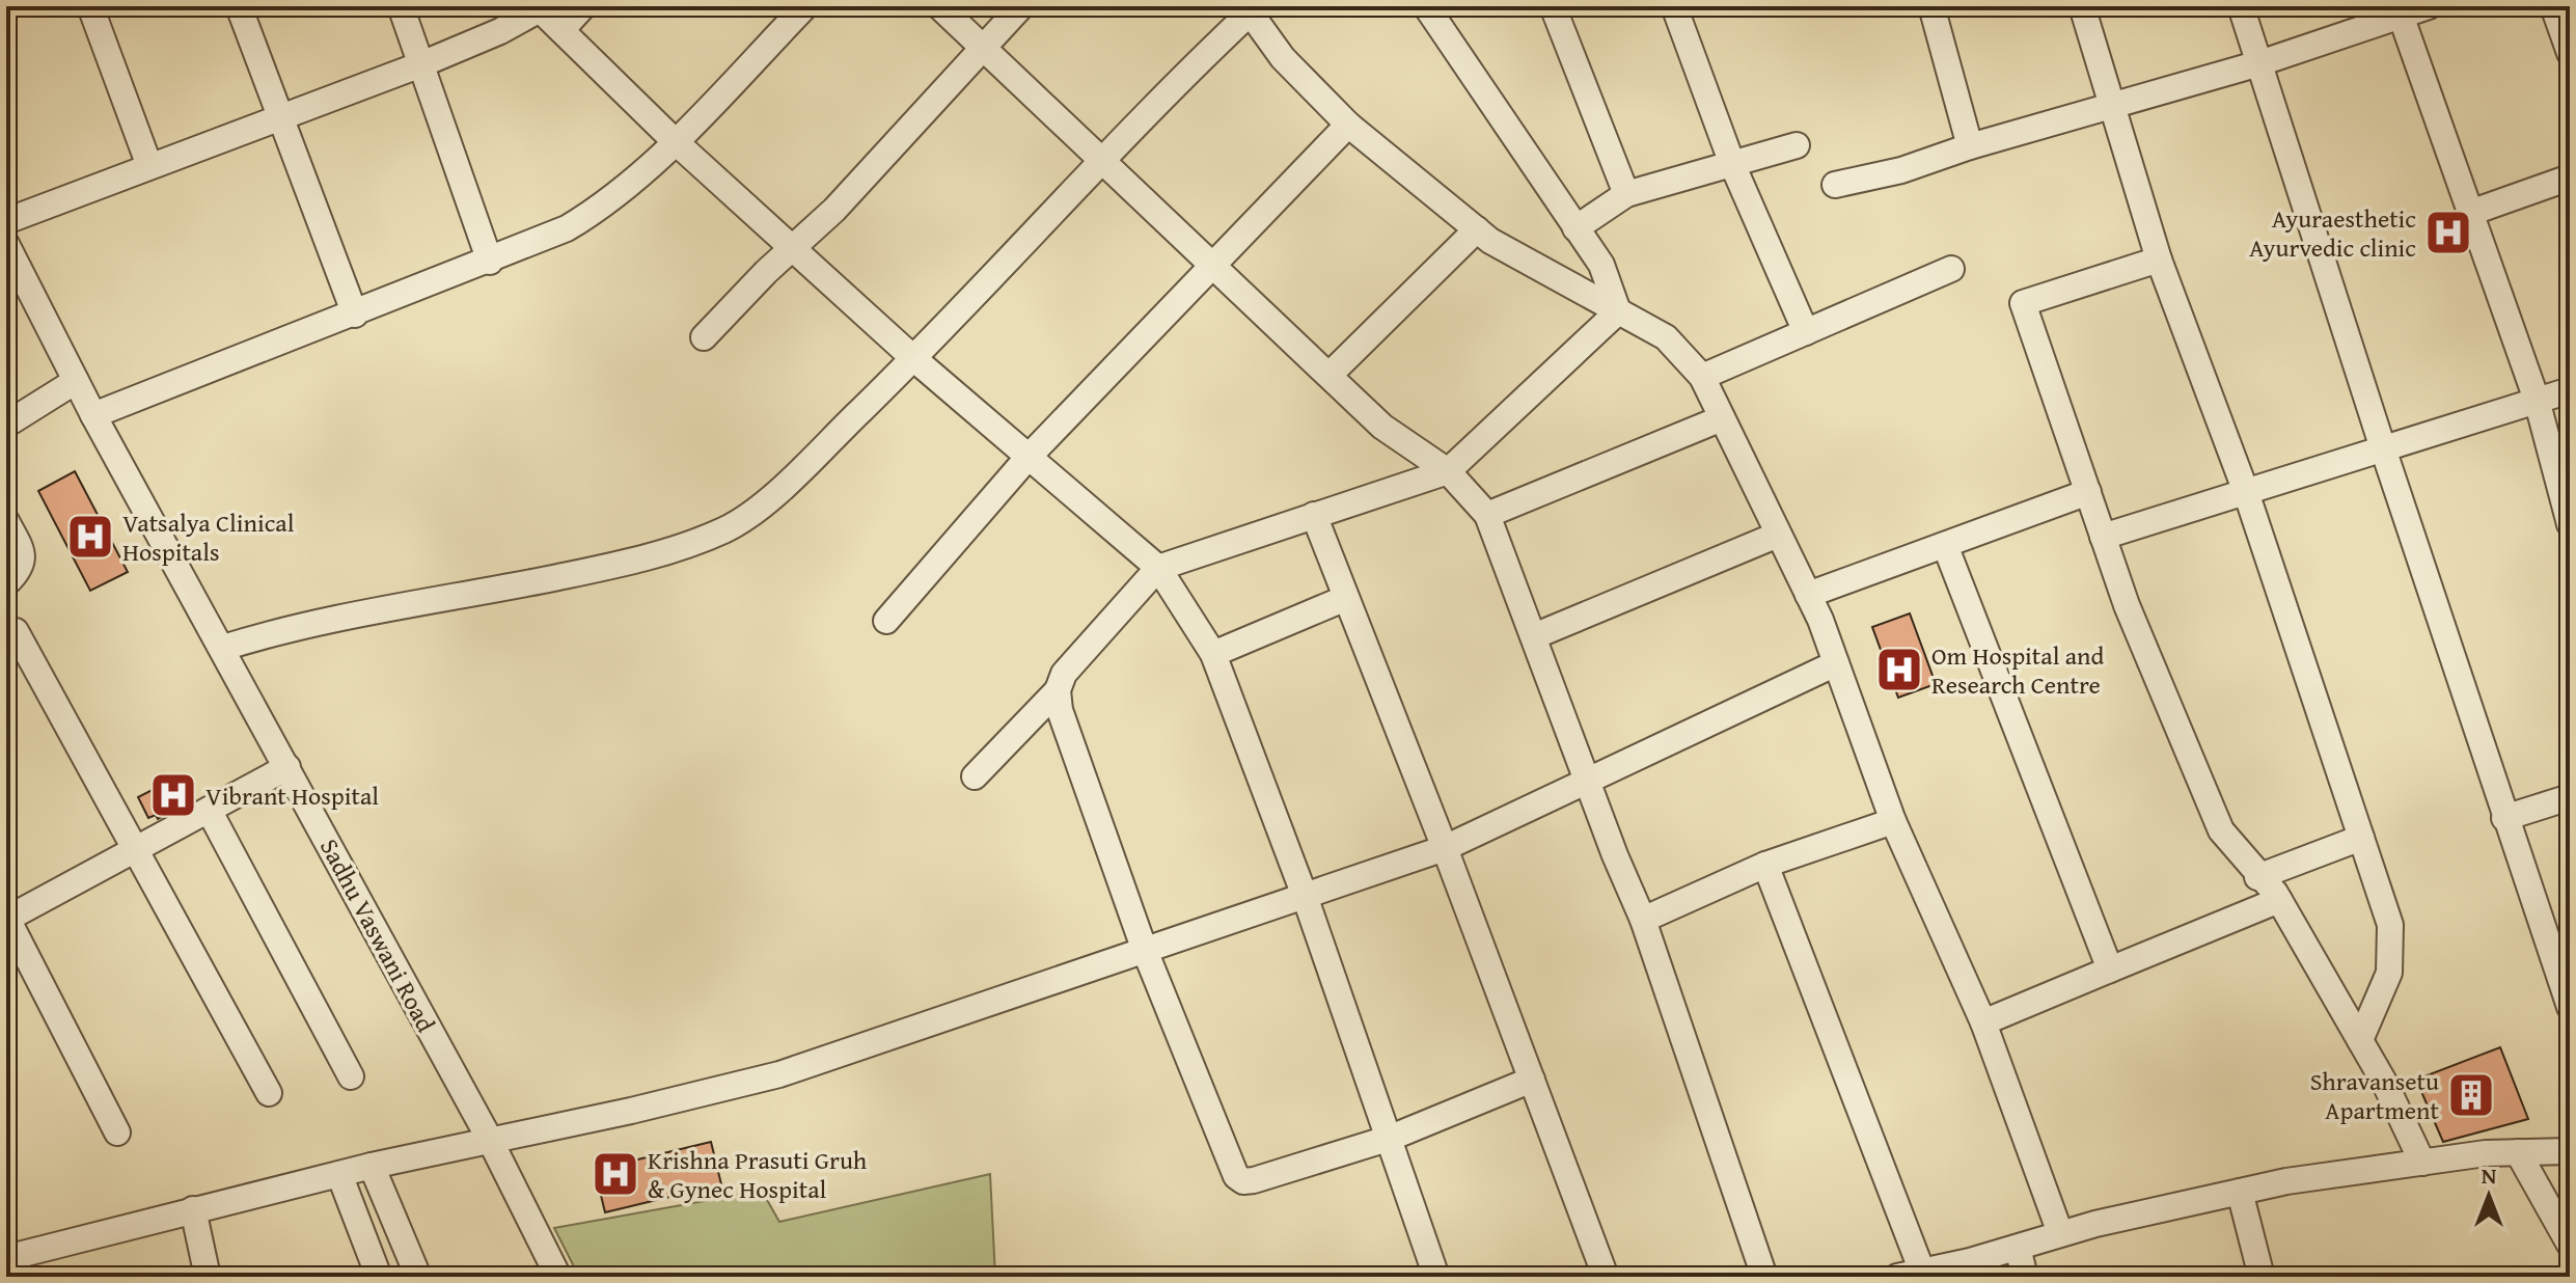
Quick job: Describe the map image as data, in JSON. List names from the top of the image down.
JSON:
{
  "streets": {
    "street": ["Sadhu Vaswani Road"]
  },
  "places": {
    "hospital": [
      "Ayuraesthetic Ayurvedic clinic",
      "Vatsalya Clinical Hospitals",
      "Om Hospital and Research Centre",
      "Vibrant Hospital",
      "Krishna Prasuti Gruh & Gynec Hospital"
    ],
    "building": ["Shravansetu Apartment"]
  },
  "north": "top"
}
